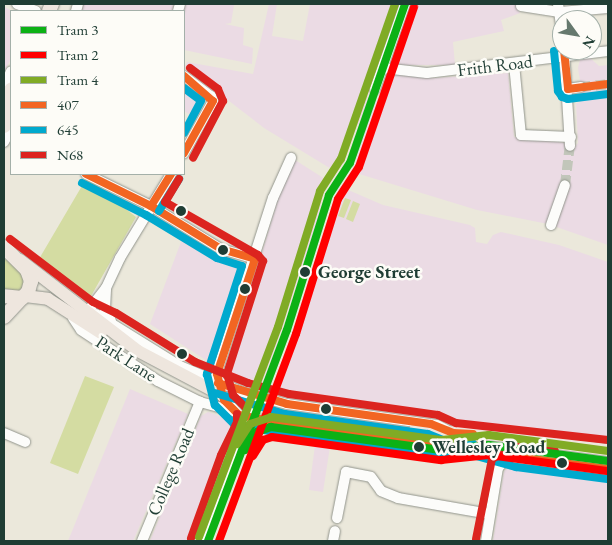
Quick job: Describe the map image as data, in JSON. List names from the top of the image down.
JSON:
{
  "streets": {
    "main road": ["Park Lane"],
    "street": ["Frith Road", "College Road"]
  },
  "crossings": [
    ["Park Lane", "College Road"]
  ],
  "places": ["George Street", "Wellesley Road"],
  "lines": [
    "tram line 3",
    "tram line 4",
    "tram line 2",
    "transit line 407",
    "transit line 645",
    "transit line N68"
  ],
  "legend": [
    "Tram 3",
    "Tram 2",
    "Tram 4",
    "407",
    "645",
    "N68"
  ],
  "north": "bottom right"
}
